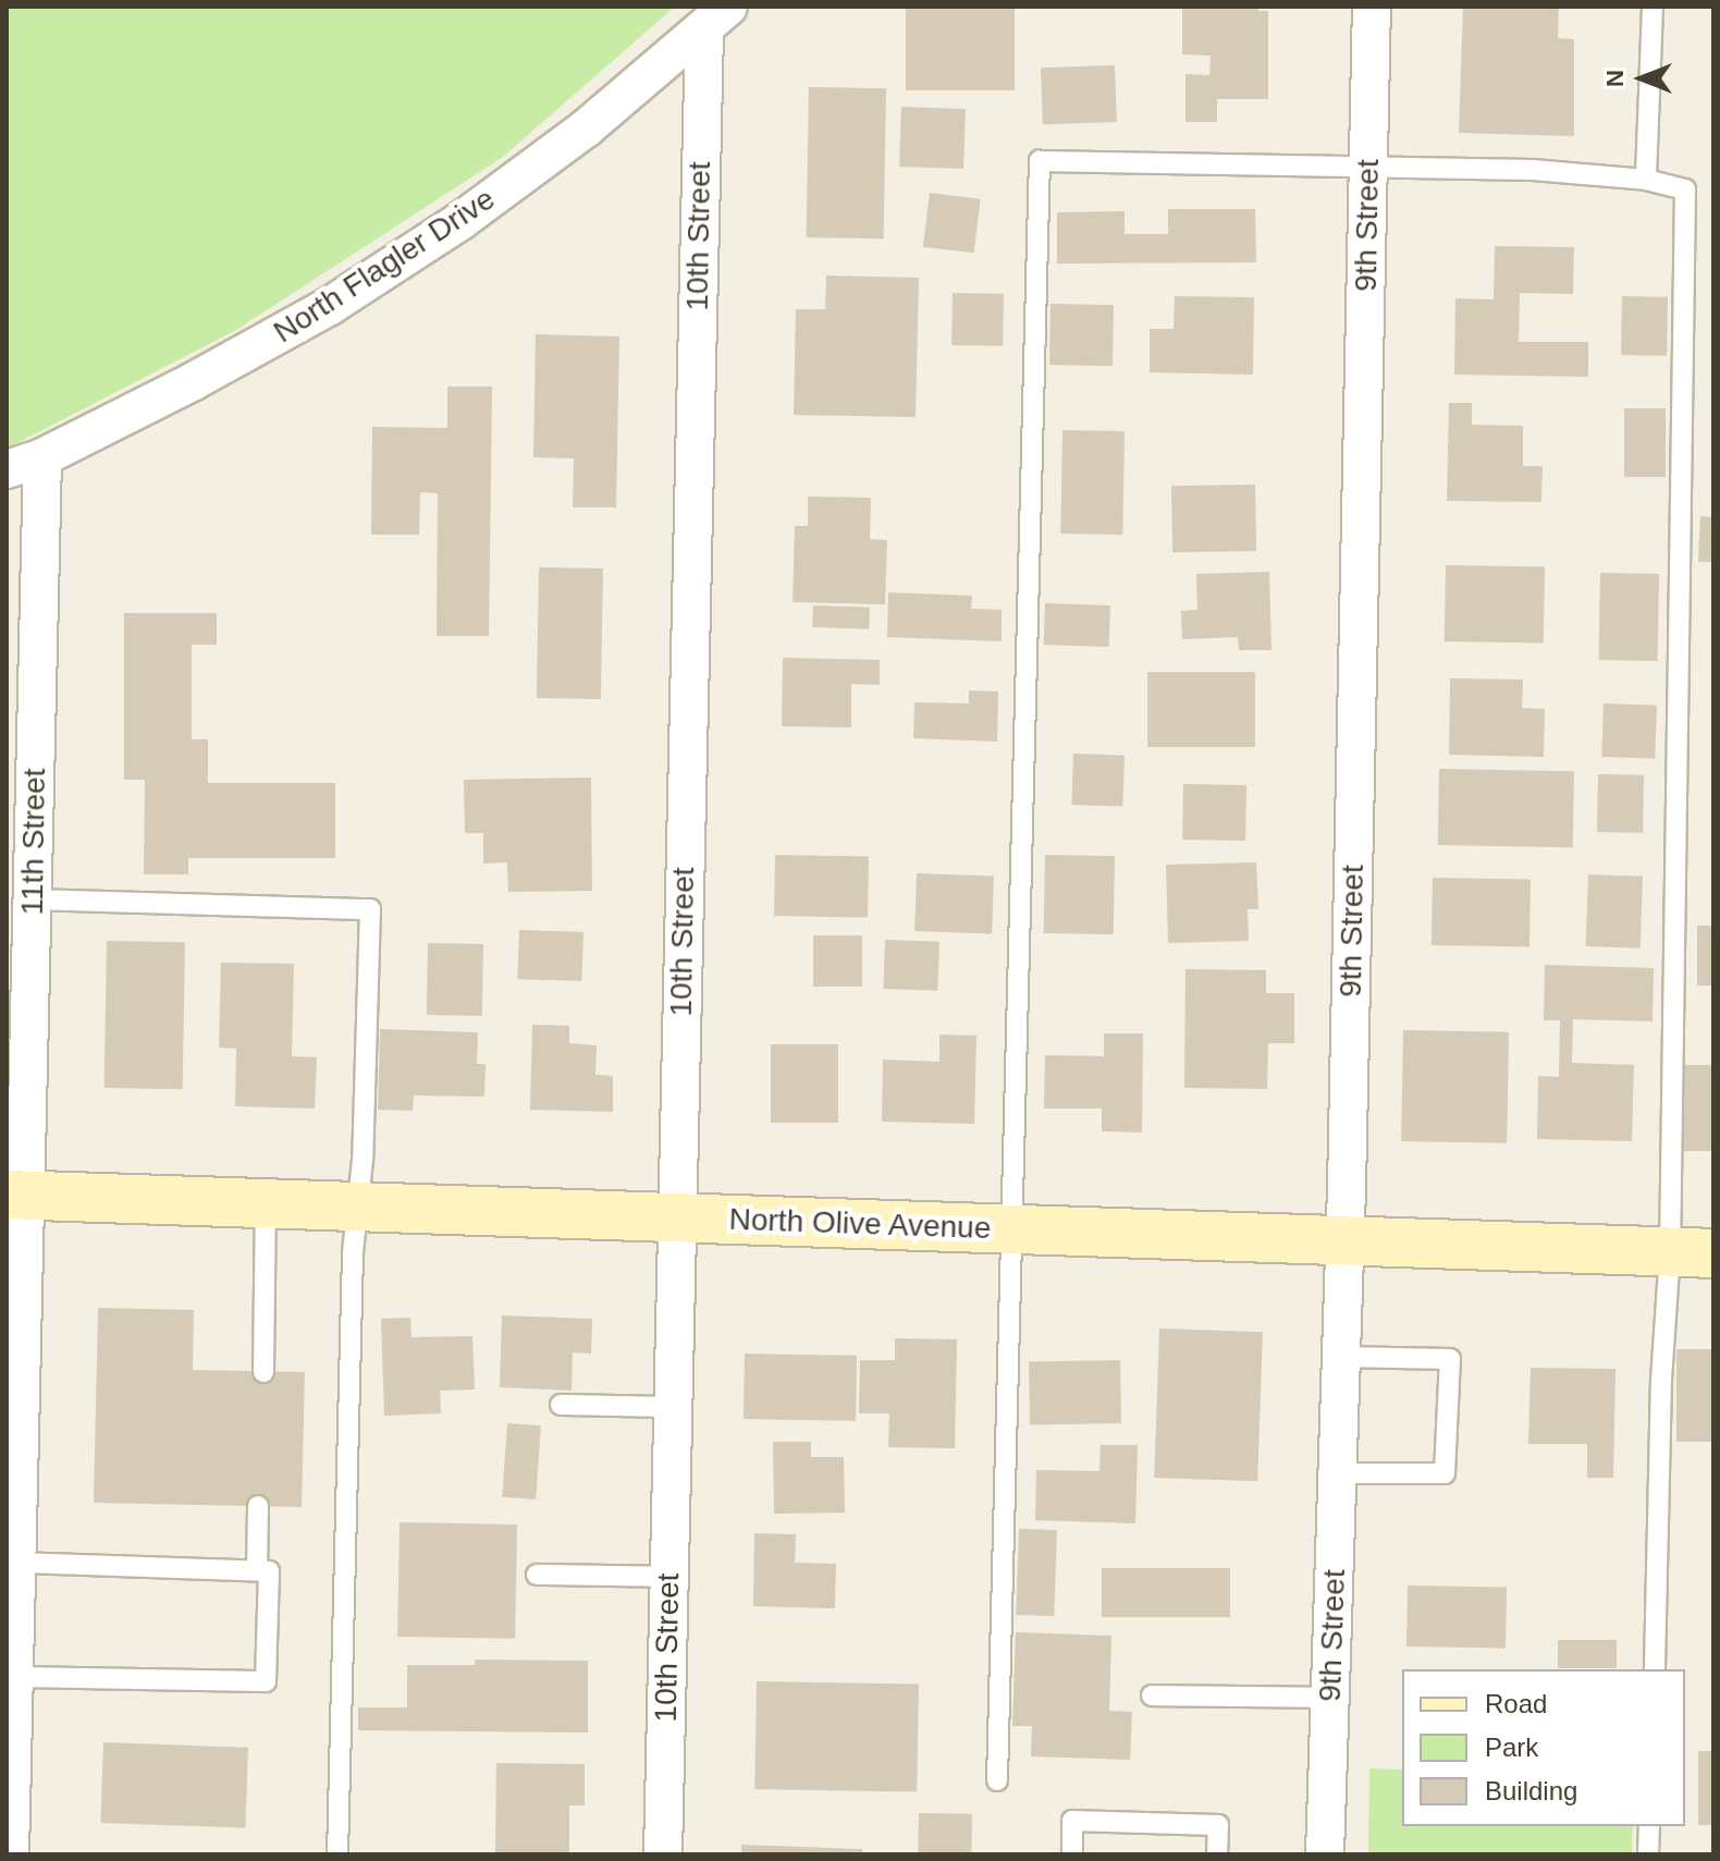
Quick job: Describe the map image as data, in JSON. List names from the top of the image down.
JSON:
{
  "streets": {
    "street": [
      "9th Street",
      "10th Street",
      "North Flagler Drive",
      "11th Street",
      "North Olive Avenue"
    ]
  },
  "crossings": [
    ["9th Street", "North Olive Avenue"],
    ["10th Street", "North Flagler Drive"],
    ["10th Street", "North Olive Avenue"],
    ["North Flagler Drive", "11th Street"],
    ["11th Street", "North Olive Avenue"]
  ],
  "legend": ["Road", "Park", "Building"],
  "north": "left"
}
